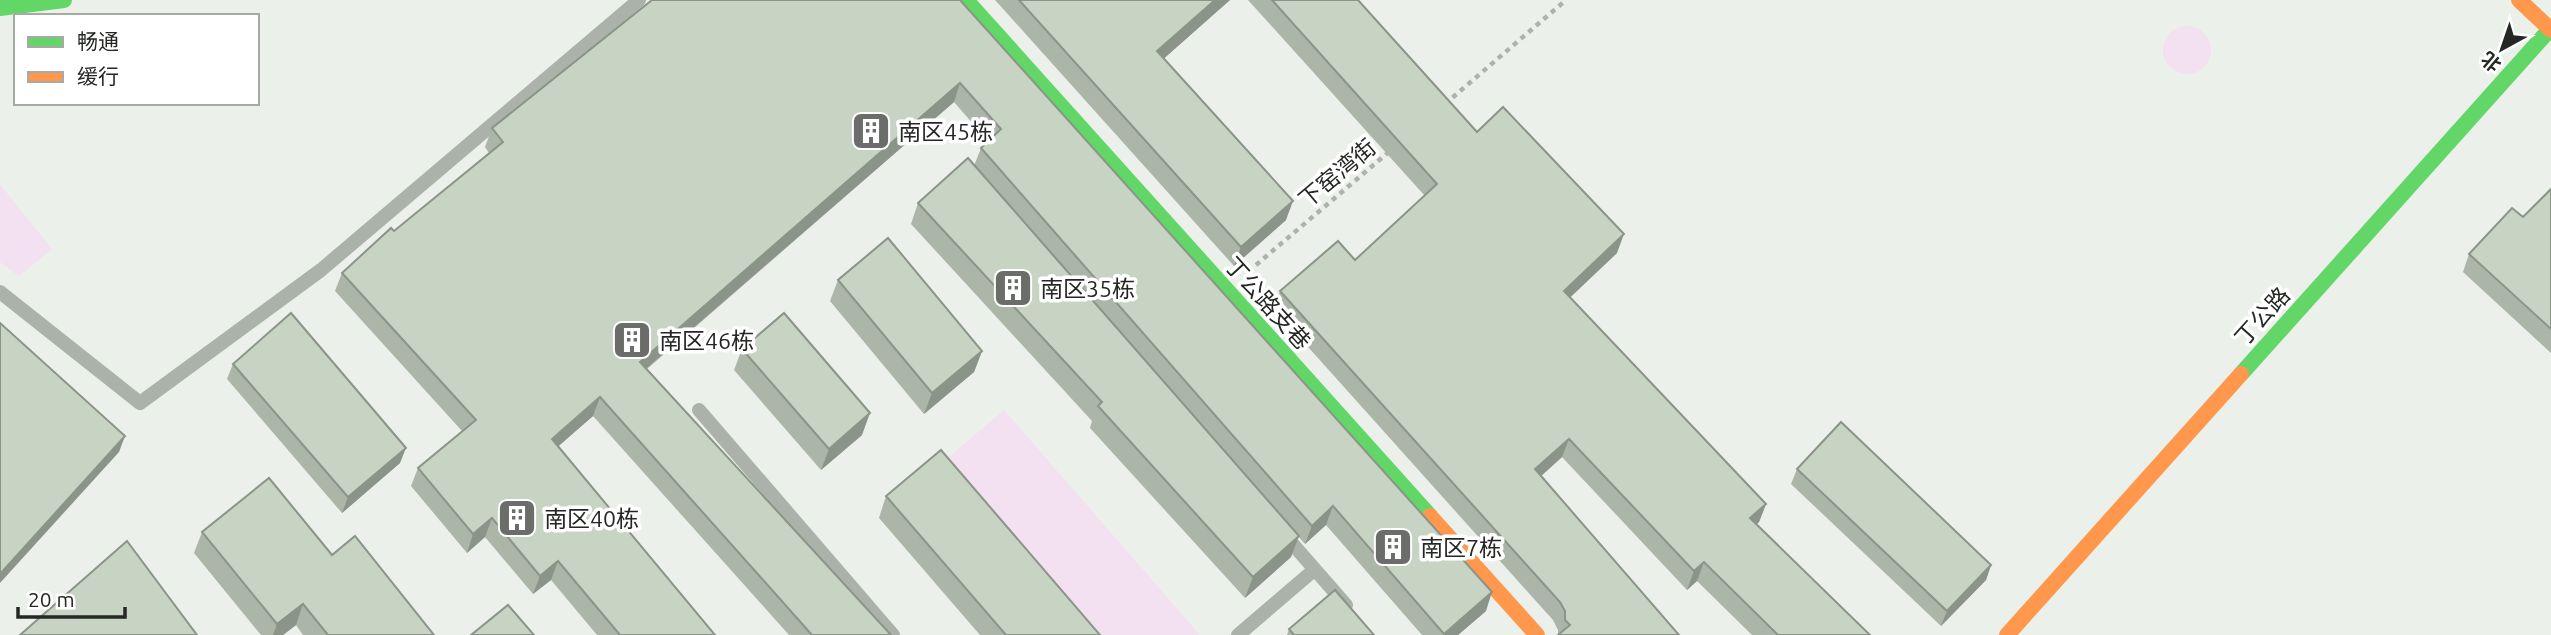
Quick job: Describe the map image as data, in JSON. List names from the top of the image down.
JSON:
{
  "streets": {
    "street": ["丁公路支巷", "丁公路"],
    "path": ["下窑湾街"]
  },
  "crossings": [
    ["下窑湾街", "丁公路支巷"]
  ],
  "places": {
    "building": [
      "南区45栋",
      "南区35栋",
      "南区46栋",
      "南区40栋",
      "南区7栋"
    ]
  },
  "legend": ["畅通", "缓行"],
  "scale_bar": "20 m",
  "north": "bottom left"
}
